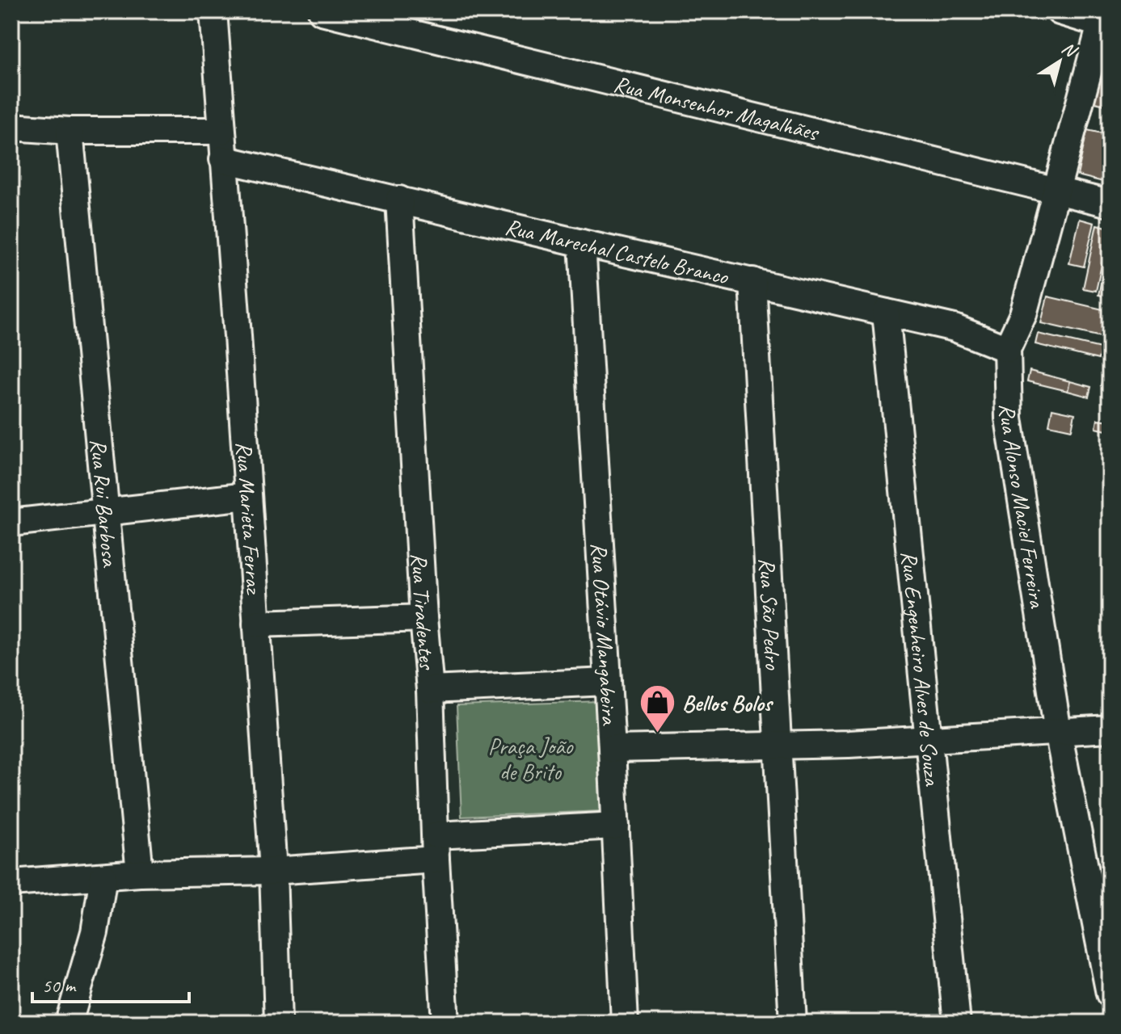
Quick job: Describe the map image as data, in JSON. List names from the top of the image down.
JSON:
{
  "streets": {
    "street": [
      "Rua Monsenhor Magalhães",
      "Rua Marechal Castelo Branco",
      "Rua Rui Barbosa",
      "Rua Alonso Maciel Ferreira",
      "Rua Marieta Ferraz",
      "Rua Tiradentes",
      "Rua São Pedro",
      "Rua Otávio Mangabeira",
      "Rua Engenheiro Alves de Souza"
    ]
  },
  "crossings": [
    ["Rua Monsenhor Magalhães", "Rua Alonso Maciel Ferreira"],
    ["Rua Marechal Castelo Branco", "Rua Alonso Maciel Ferreira"],
    ["Rua Marechal Castelo Branco", "Rua Marieta Ferraz"],
    ["Rua Marechal Castelo Branco", "Rua Tiradentes"],
    ["Rua Marechal Castelo Branco", "Rua São Pedro"],
    ["Rua Marechal Castelo Branco", "Rua Otávio Mangabeira"],
    ["Rua Marechal Castelo Branco", "Rua Engenheiro Alves de Souza"]
  ],
  "parks": ["Praça João de Brito"],
  "places": {
    "shop": ["Bellos Bolos"]
  },
  "scale_bar": "50 m",
  "north": "top right"
}
